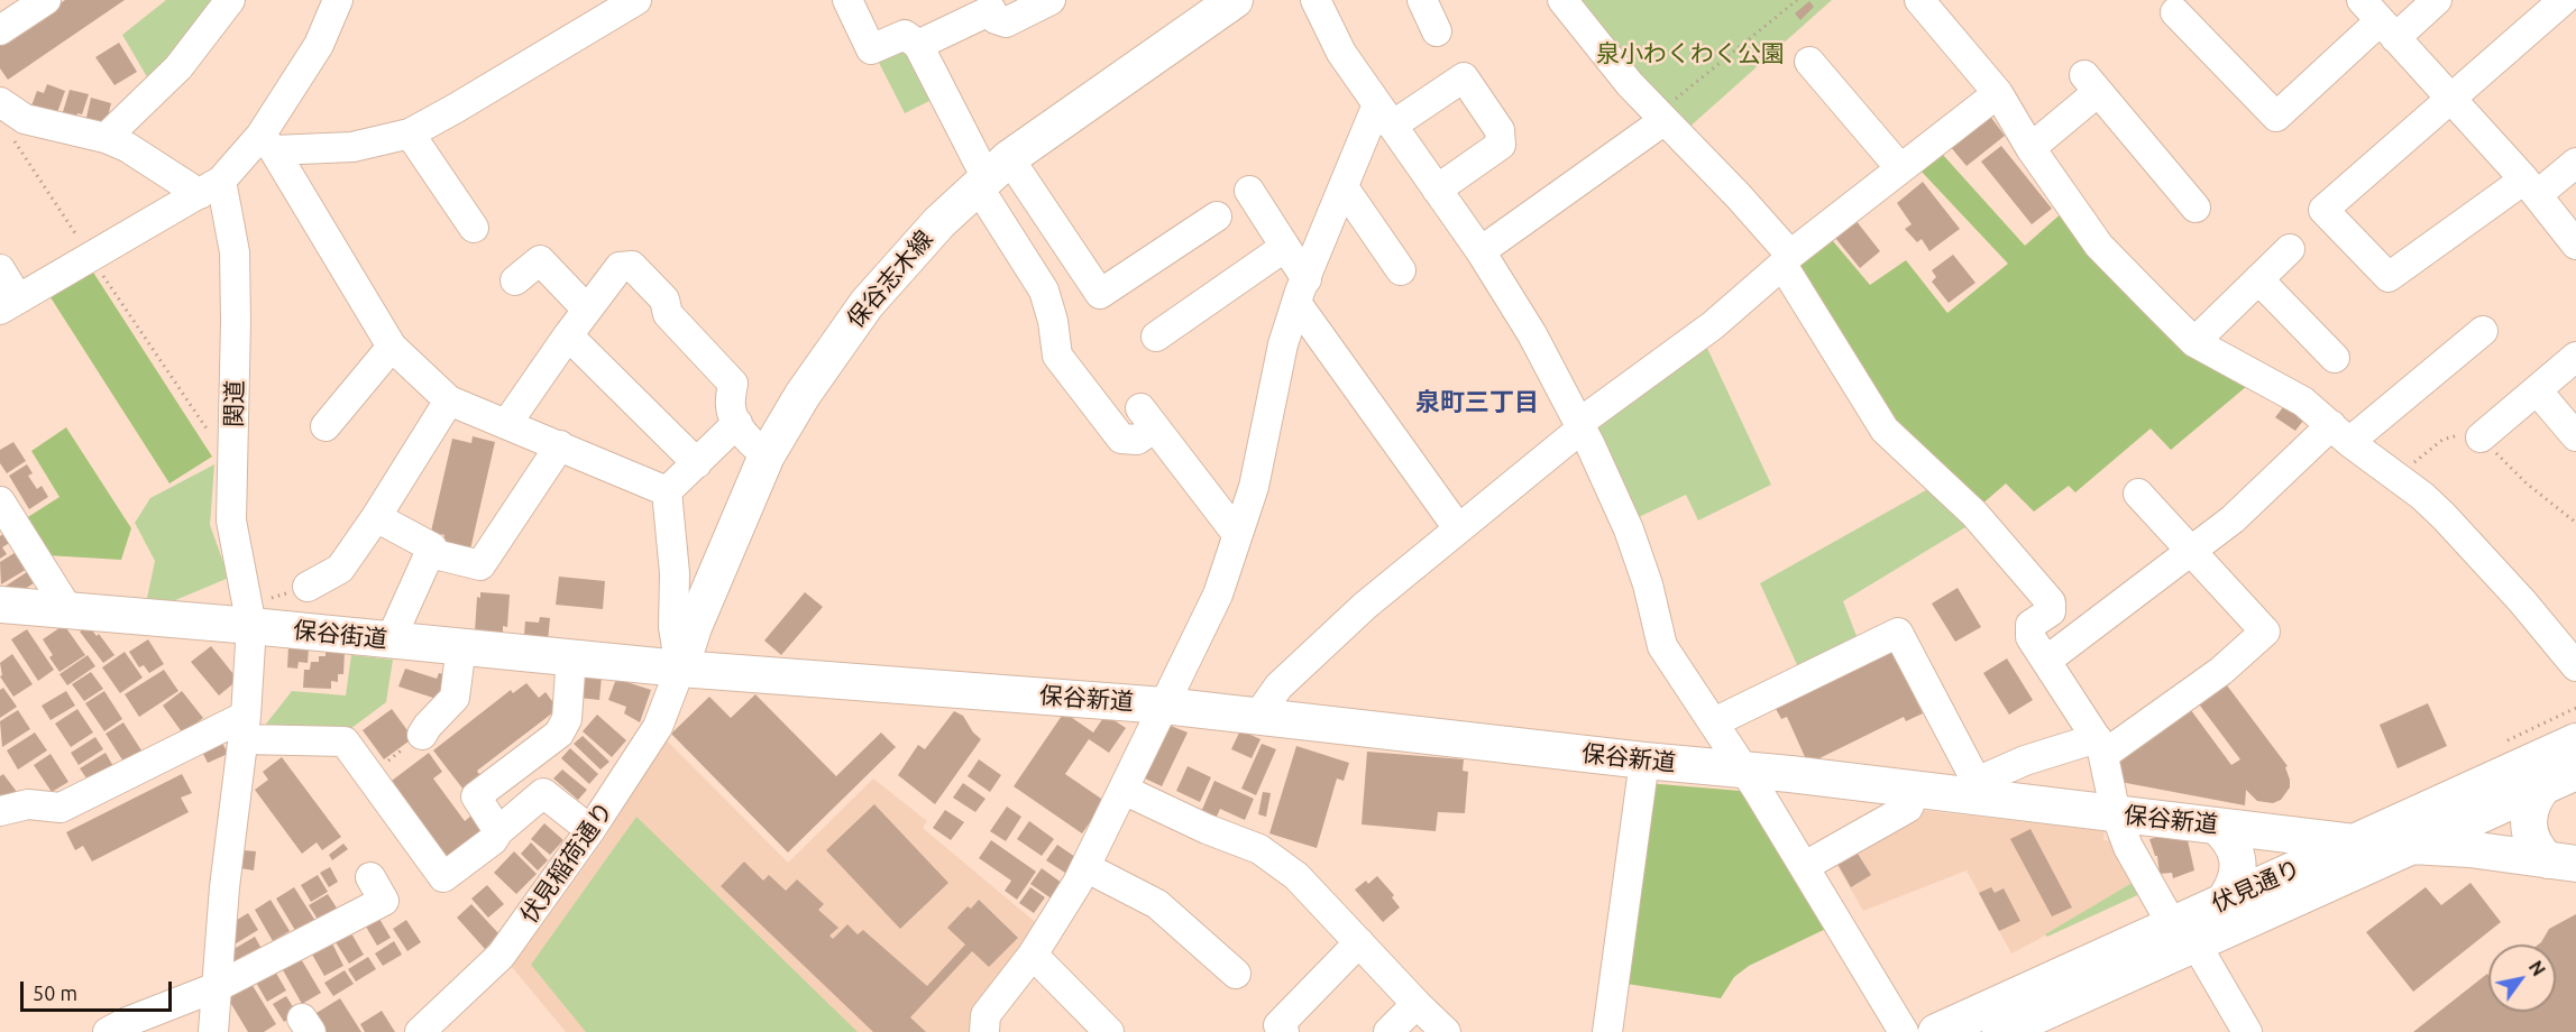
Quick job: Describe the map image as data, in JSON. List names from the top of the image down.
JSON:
{
  "streets": {
    "main road": [
      "保谷志木線",
      "保谷街道",
      "保谷新道",
      "伏見通り"
    ],
    "street": ["関道", "伏見稲荷通り"]
  },
  "crossings": [
    ["保谷志木線", "保谷街道"],
    ["保谷志木線", "保谷新道"],
    ["保谷志木線", "伏見稲荷通り"],
    ["関道", "保谷街道"],
    ["保谷街道", "保谷新道"],
    ["保谷街道", "伏見稲荷通り"],
    ["保谷新道", "伏見稲荷通り"],
    ["保谷新道", "伏見通り"]
  ],
  "districts": ["泉町三丁目"],
  "parks": ["泉小わくわく公園"],
  "scale_bar": "50 m",
  "north": "top right"
}
